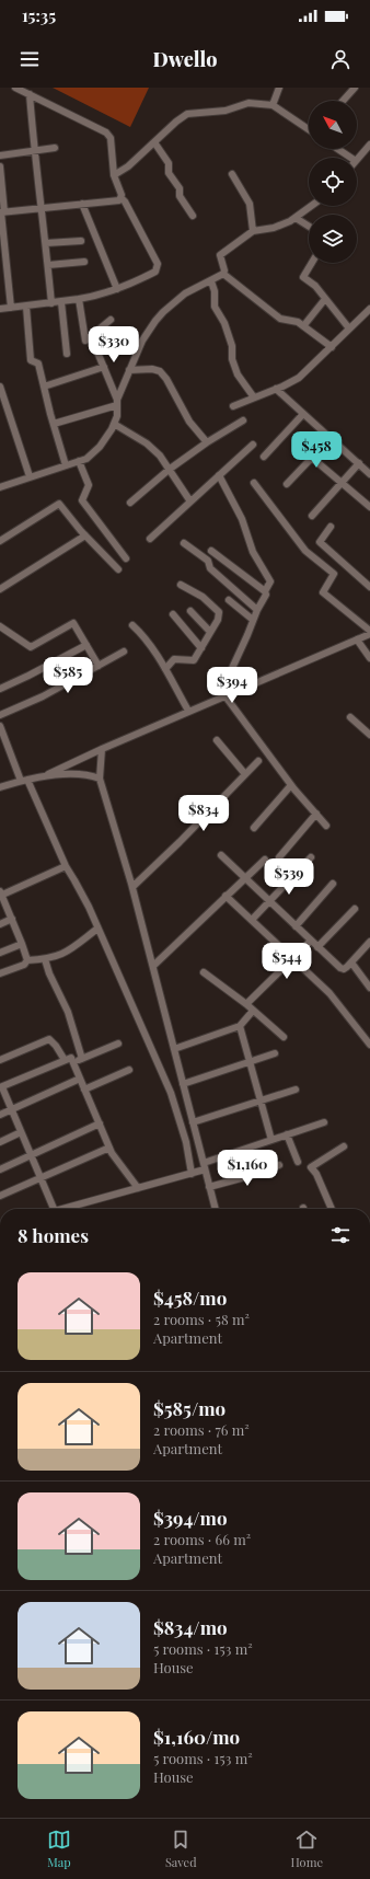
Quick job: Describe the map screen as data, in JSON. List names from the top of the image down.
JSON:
{
  "north": "top left",
  "page": {
    "status": "15:35",
    "header": "Dwello",
    "price": [
      "$330",
      "$458",
      "$585",
      "$394",
      "$834",
      "$539",
      "$544",
      "$1,160"
    ],
    "heading": "8 homes",
    "list": [
      {
        "name": "$458/mo",
        "note": "2 rooms · 58 m² · Apartment"
      },
      {
        "name": "$585/mo",
        "note": "2 rooms · 76 m² · Apartment"
      },
      {
        "name": "$394/mo",
        "note": "2 rooms · 66 m² · Apartment"
      },
      {
        "name": "$834/mo",
        "note": "5 rooms · 153 m² · House"
      },
      {
        "name": "$1,160/mo",
        "note": "5 rooms · 153 m² · House"
      }
    ],
    "tabs": ["Map", "Saved", "Home"]
  }
}
